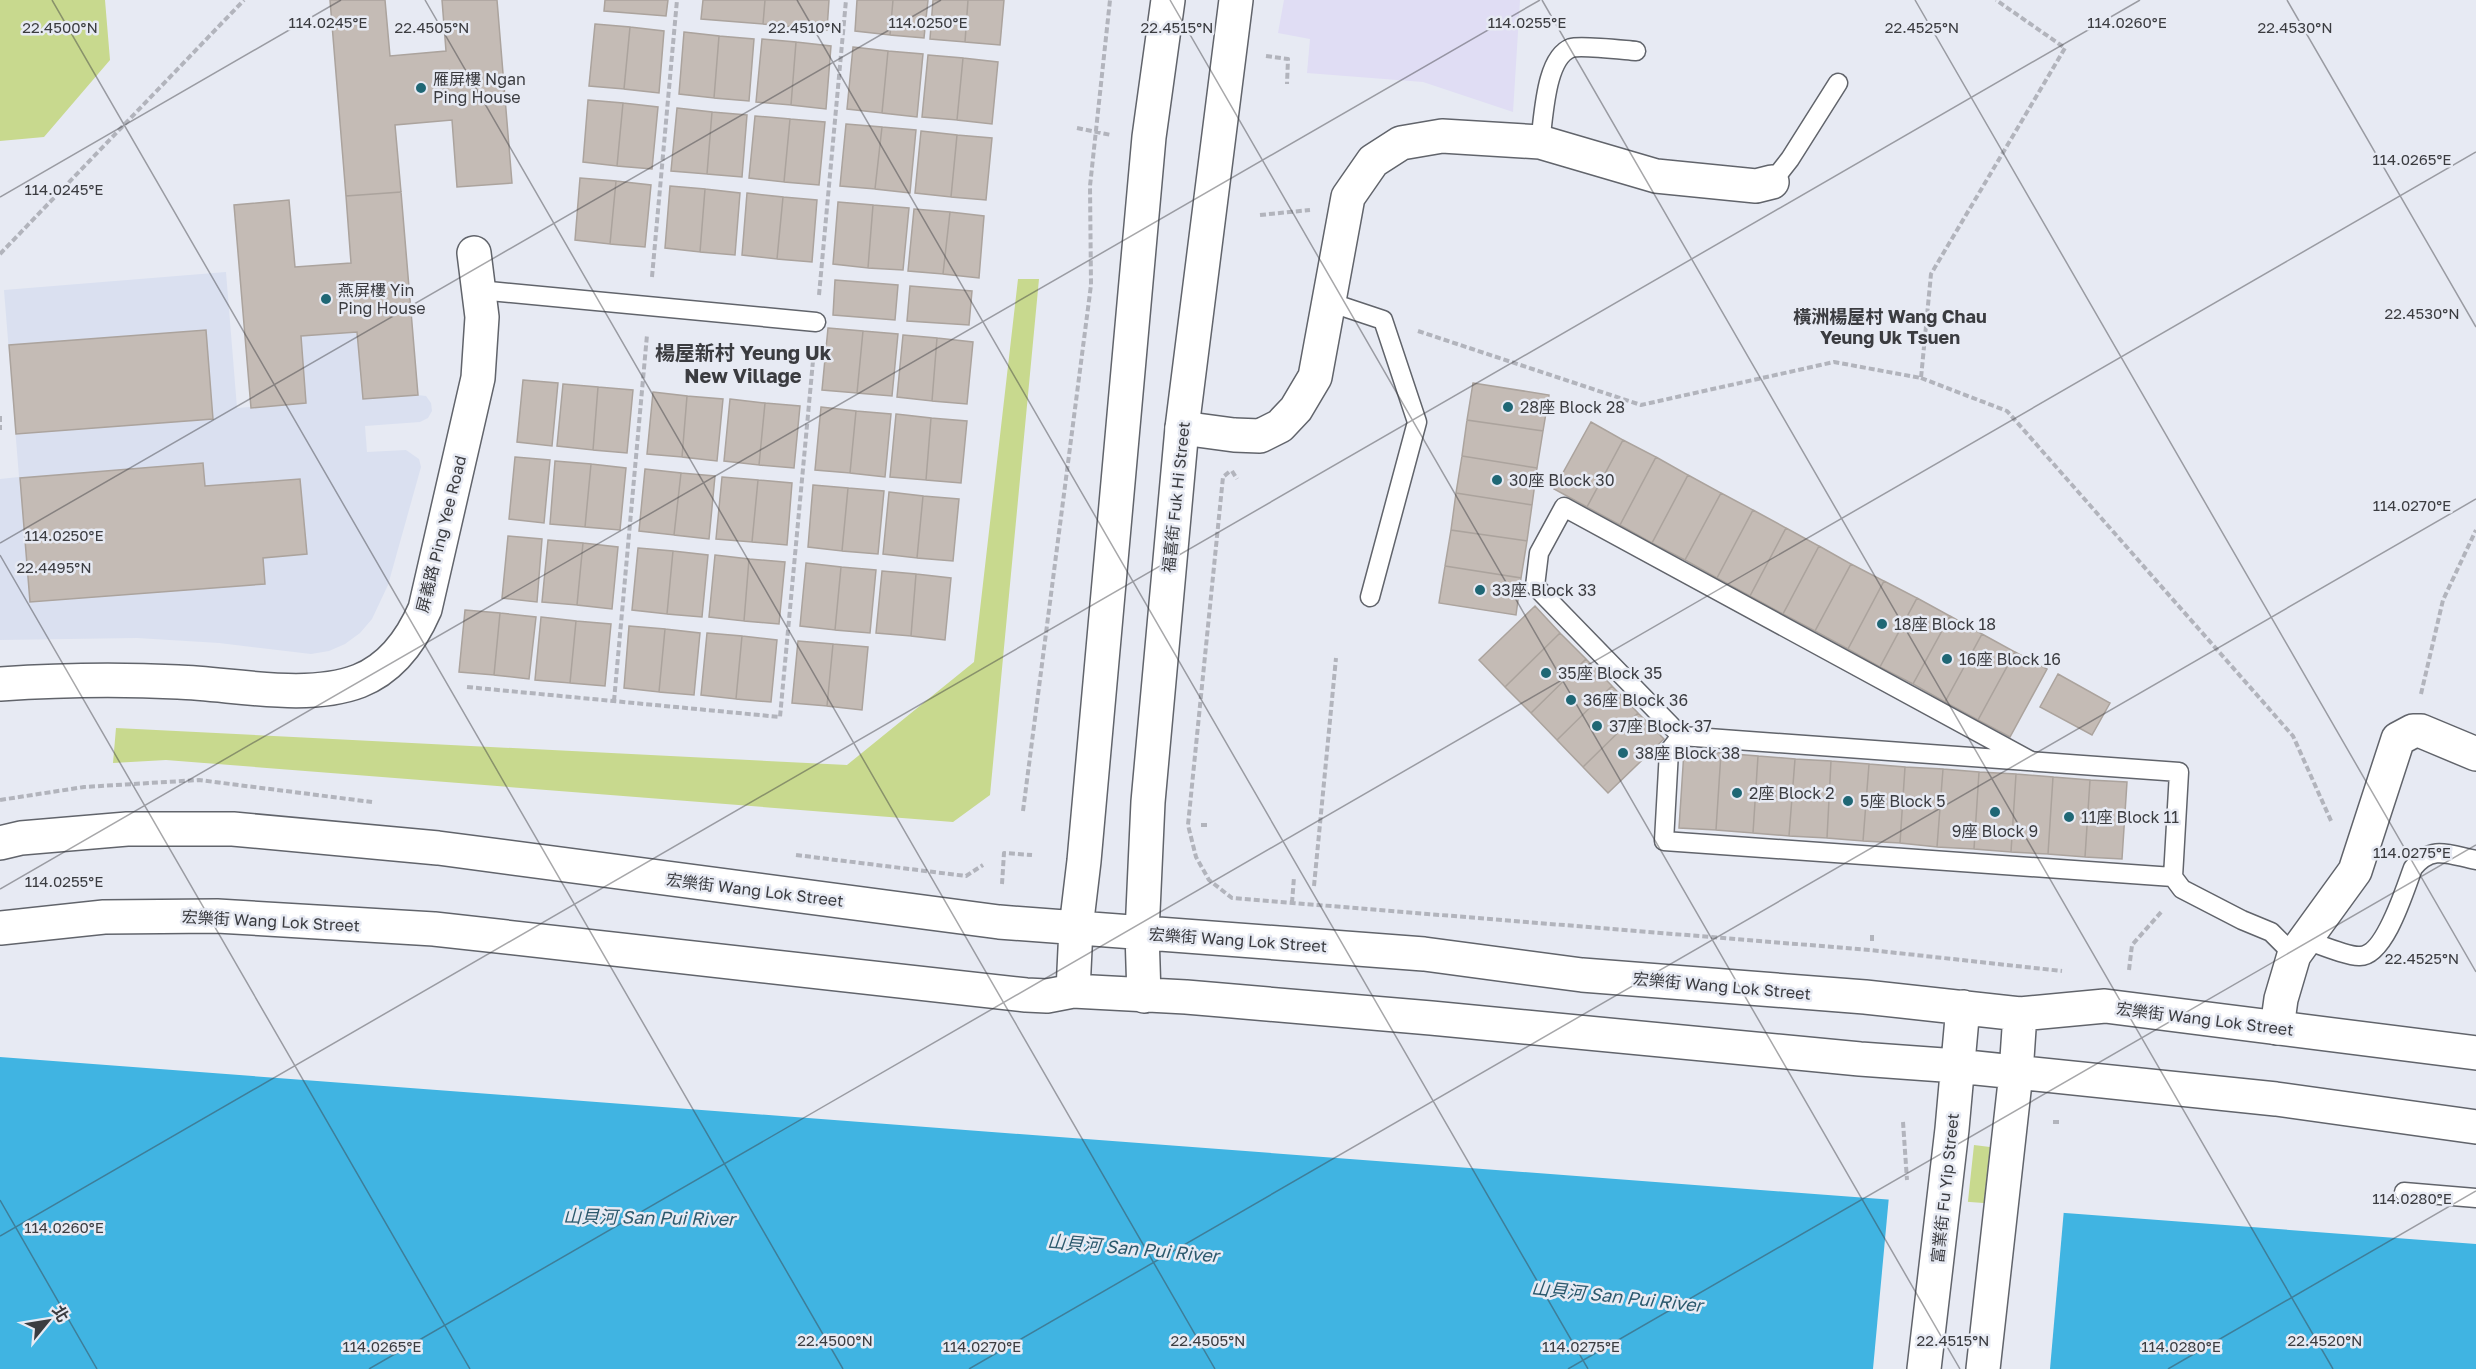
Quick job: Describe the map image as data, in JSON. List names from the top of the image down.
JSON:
{
  "streets": {
    "main road": [
      "福喜街 Fuk Hi Street",
      "屏義路 Ping Yee Road",
      "宏樂街 Wang Lok Street",
      "富業街 Fu Yip Street"
    ]
  },
  "crossings": [
    ["福喜街 Fuk Hi Street", "宏樂街 Wang Lok Street"],
    ["宏樂街 Wang Lok Street", "富業街 Fu Yip Street"]
  ],
  "districts": ["橫洲楊屋村 Wang Chau Yeung Uk Tsuen", "楊屋新村 Yeung Uk New Village"],
  "water": ["山貝河 San Pui River"],
  "places": [
    "雁屏樓 Ngan Ping House",
    "燕屏樓 Yin Ping House",
    "28座 Block 28",
    "30座 Block 30",
    "33座 Block 33",
    "18座 Block 18",
    "16座 Block 16",
    "35座 Block 35",
    "36座 Block 36",
    "37座 Block 37",
    "38座 Block 38",
    "2座 Block 2",
    "5座 Block 5",
    "9座 Block 9",
    "11座 Block 11"
  ],
  "north": "top right",
  "coordinates": [
    "114.0245°E",
    "114.0250°E",
    "114.0255°E",
    "114.0260°E",
    "22.4500°N",
    "22.4505°N",
    "22.4510°N",
    "22.4515°N",
    "22.4525°N",
    "22.4530°N",
    "114.0265°E",
    "114.0270°E",
    "22.4495°N",
    "114.0275°E",
    "114.0280°E",
    "22.4520°N"
  ]
}
